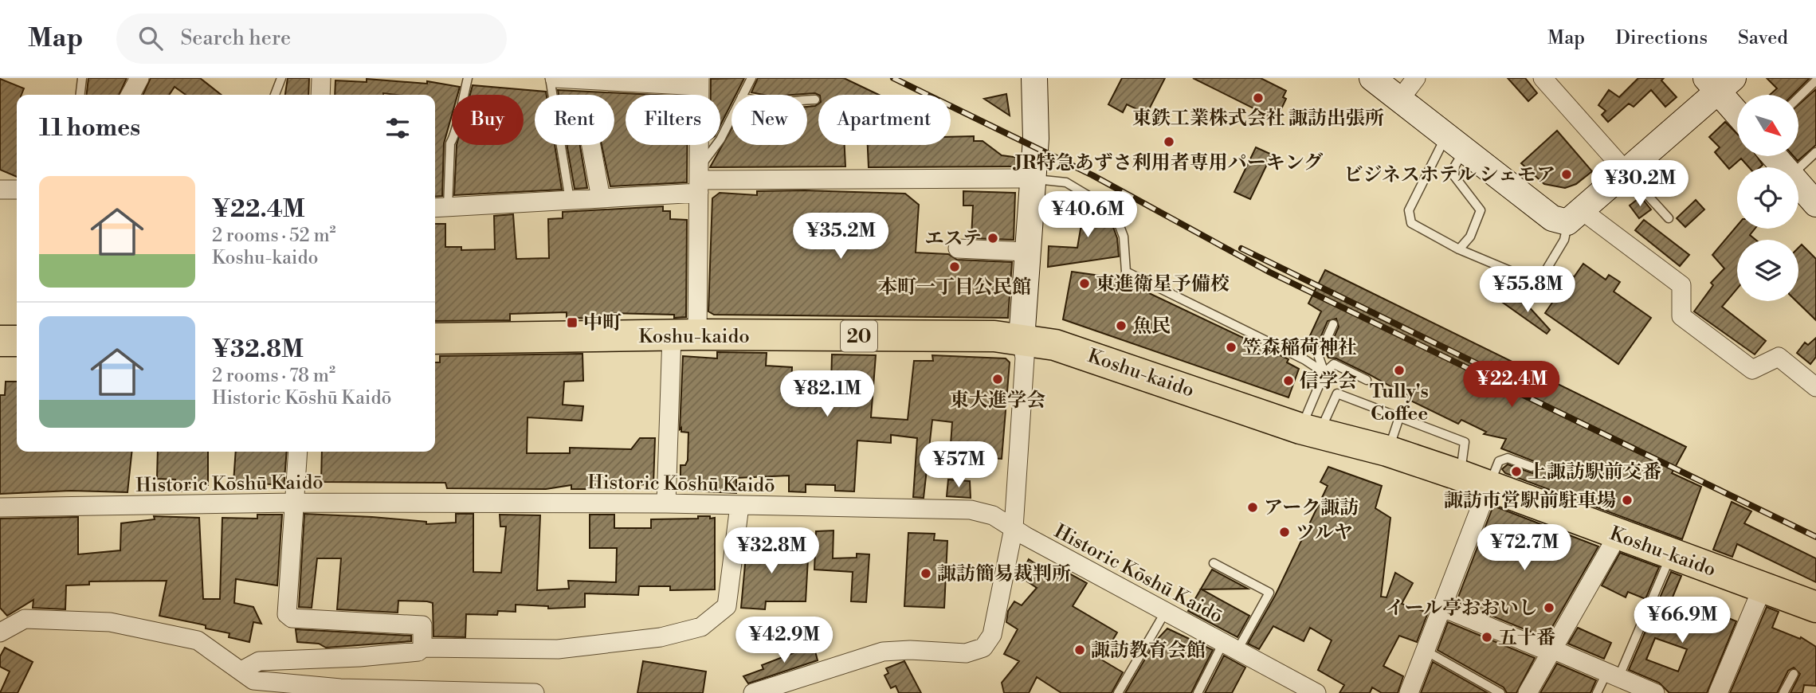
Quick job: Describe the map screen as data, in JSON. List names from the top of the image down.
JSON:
{
  "streets": {
    "highway": ["Koshu-kaido", "20"],
    "street": ["Historic Kōshū Kaidō"]
  },
  "places": {
    "other": [
      "東鉄工業株式会社 諏訪出張所",
      "JR特急あずさ利用者専用パーキング",
      "ビジネスホテル シェモア",
      "エステ",
      "本町一丁目公民館",
      "東進衛星予備校",
      "魚民",
      "笠森稲荷神社",
      "Tully's Coffee",
      "東大進学会",
      "信学会",
      "上諏訪駅前交番",
      "諏訪市営駅前駐車場",
      "アーク諏訪",
      "ツルヤ",
      "諏訪簡易裁判所",
      "イール亭おおいし",
      "五十番",
      "諏訪教育会館"
    ],
    "transit": ["中町"]
  },
  "north": "bottom right",
  "page": {
    "header": "Map",
    "search": "Search here",
    "nav": ["Map", "Directions", "Saved"],
    "chip": [
      "Buy",
      "Rent",
      "Filters",
      "New",
      "Apartment"
    ],
    "heading": "11 homes",
    "price": [
      "¥30.2M",
      "¥40.6M",
      "¥35.2M",
      "¥55.8M",
      "¥22.4M",
      "¥82.1M",
      "¥57M",
      "¥72.7M",
      "¥32.8M",
      "¥66.9M",
      "¥42.9M"
    ],
    "list": [
      {
        "name": "¥22.4M",
        "note": "2 rooms · 52 m² · Koshu-kaido"
      },
      {
        "name": "¥32.8M",
        "note": "2 rooms · 78 m² · Historic Kōshū Kaidō"
      }
    ]
  }
}
